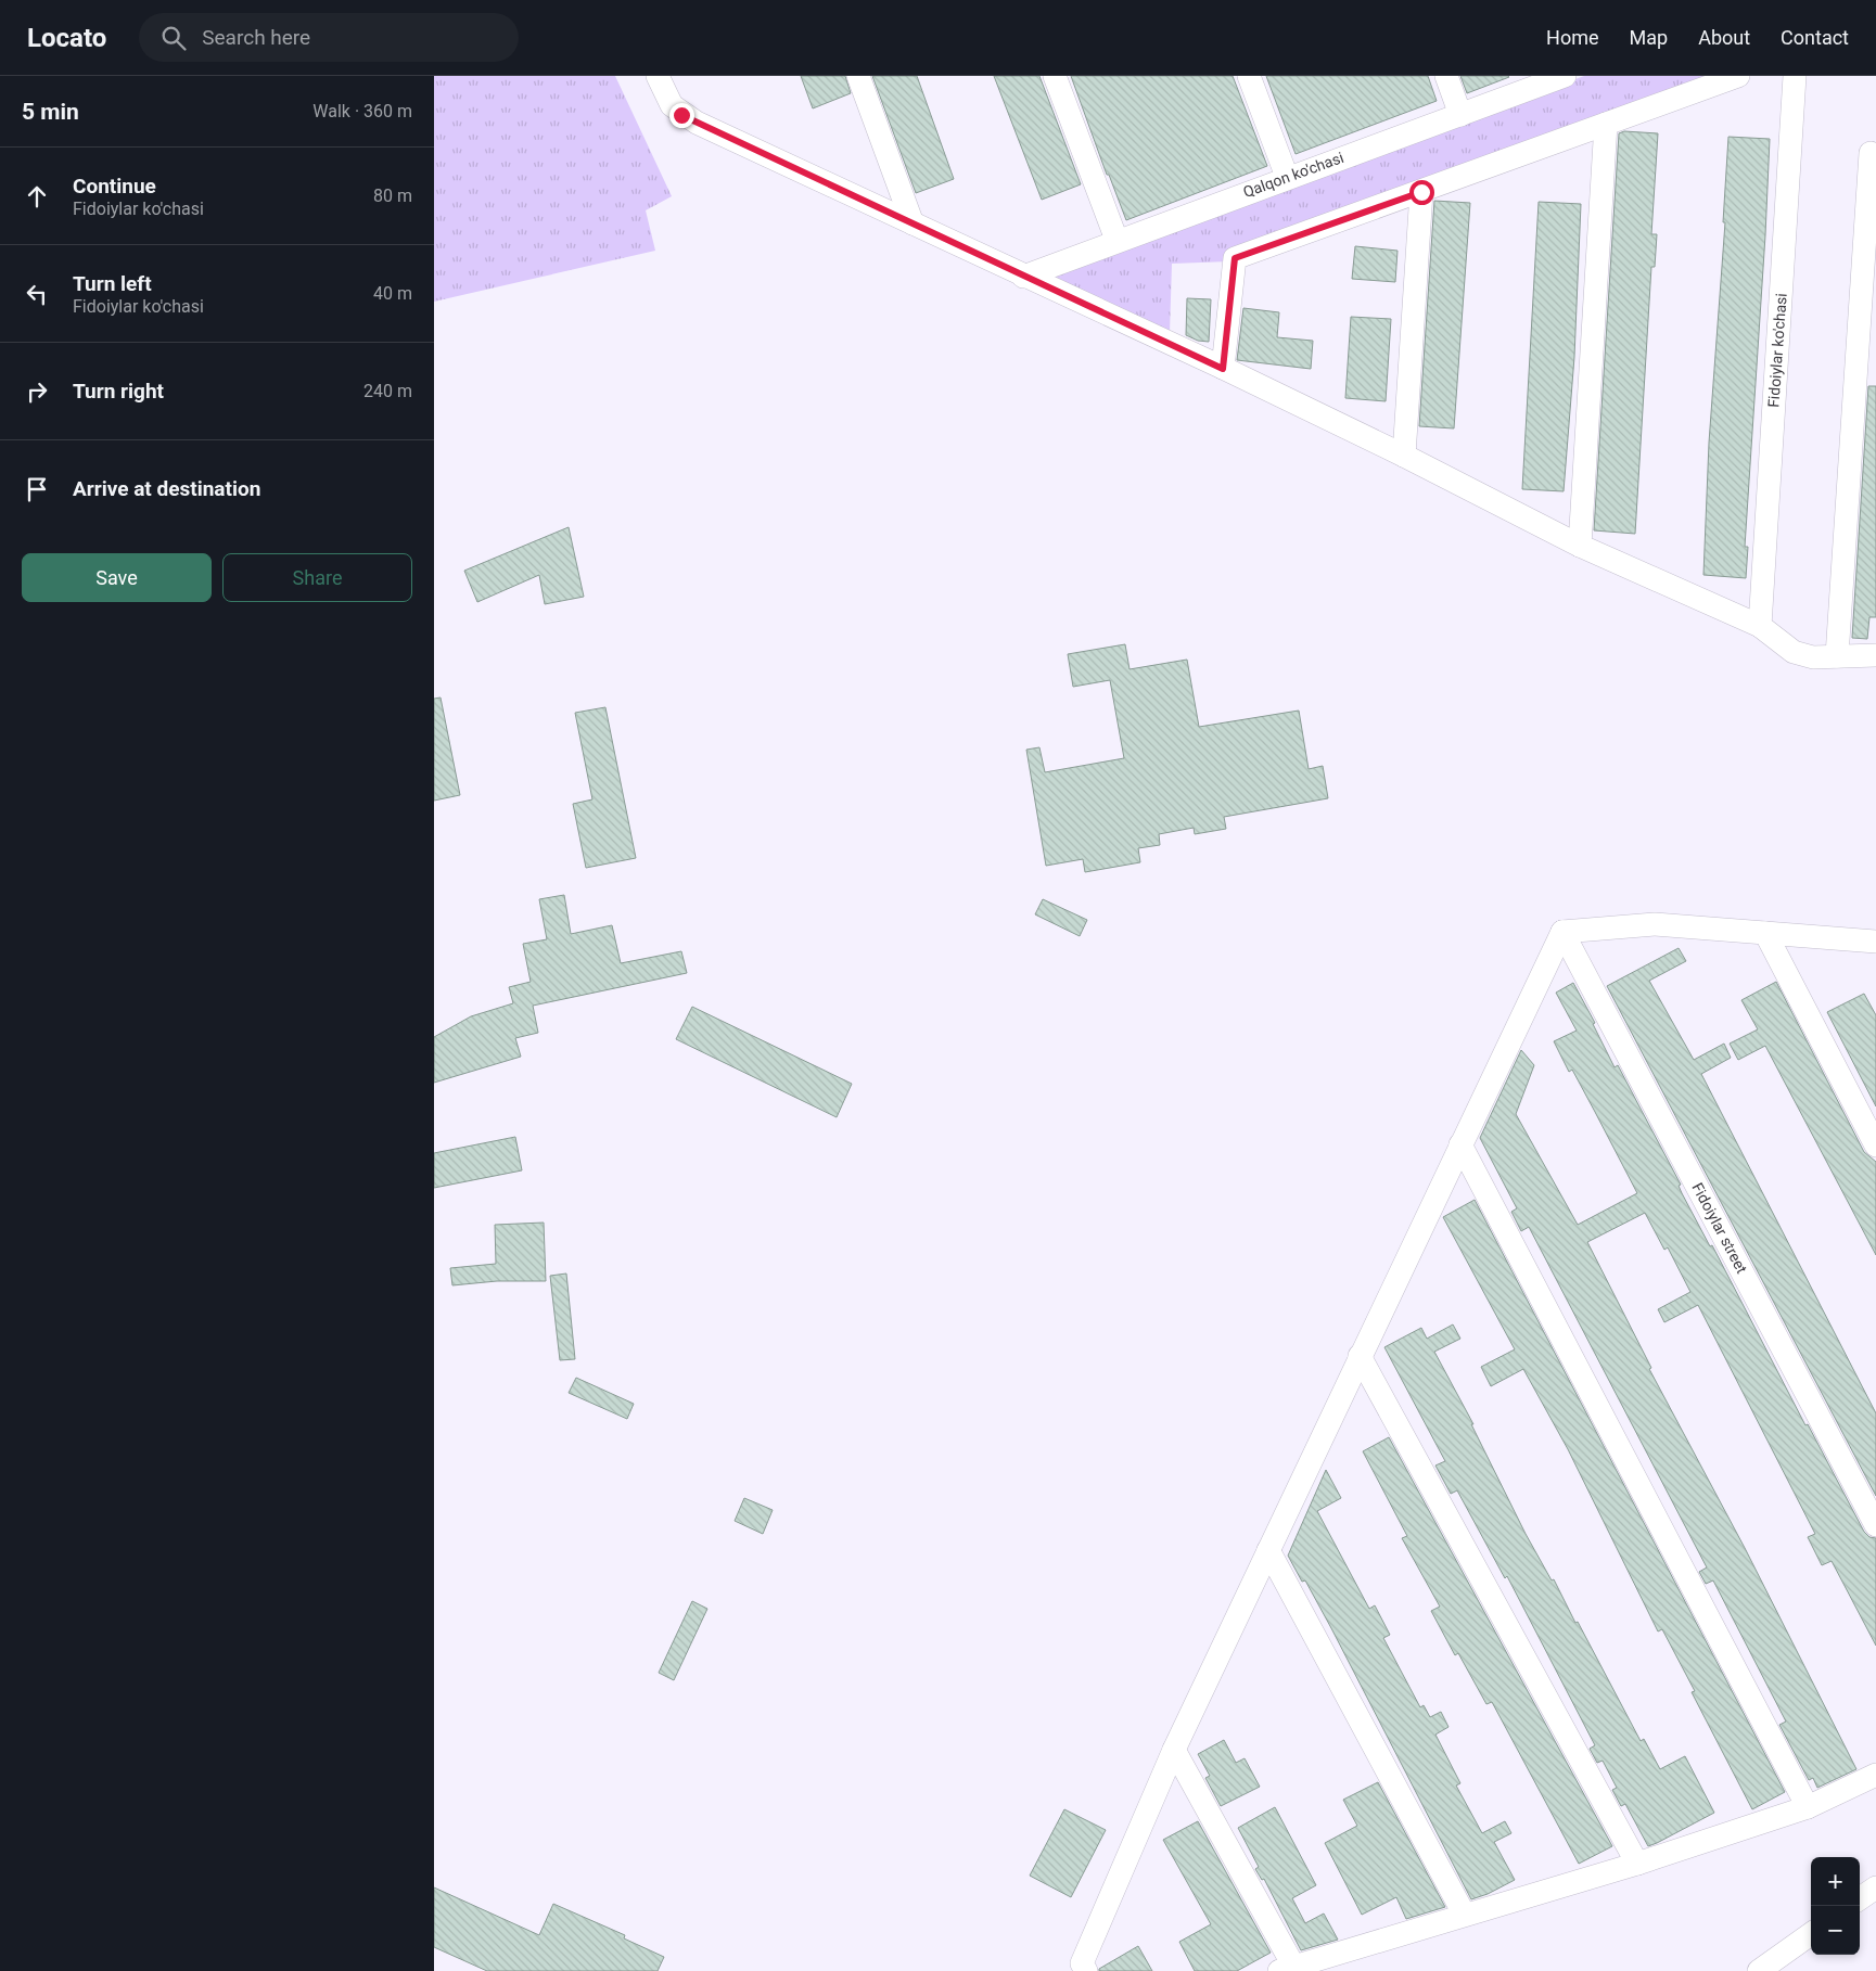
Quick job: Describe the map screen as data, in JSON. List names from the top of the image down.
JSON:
{
  "streets": {
    "street": ["Qalqon ko'chasi", "Fidoiylar ko'chasi", "Fidoiylar street"]
  },
  "page": {
    "header": "Locato",
    "search": "Search here",
    "nav": [
      "Home",
      "Map",
      "About",
      "Contact"
    ],
    "heading": ["5 min", "Walk · 360 m"],
    "list": [
      ["Continue", "Fidoiylar ko'chasi", "80 m"],
      ["Turn left", "Fidoiylar ko'chasi", "40 m"],
      ["Turn right", "240 m"],
      "Arrive at destination"
    ],
    "buttons": ["Save", "Share"],
    "map_buttons": ["+", "−"]
  }
}
